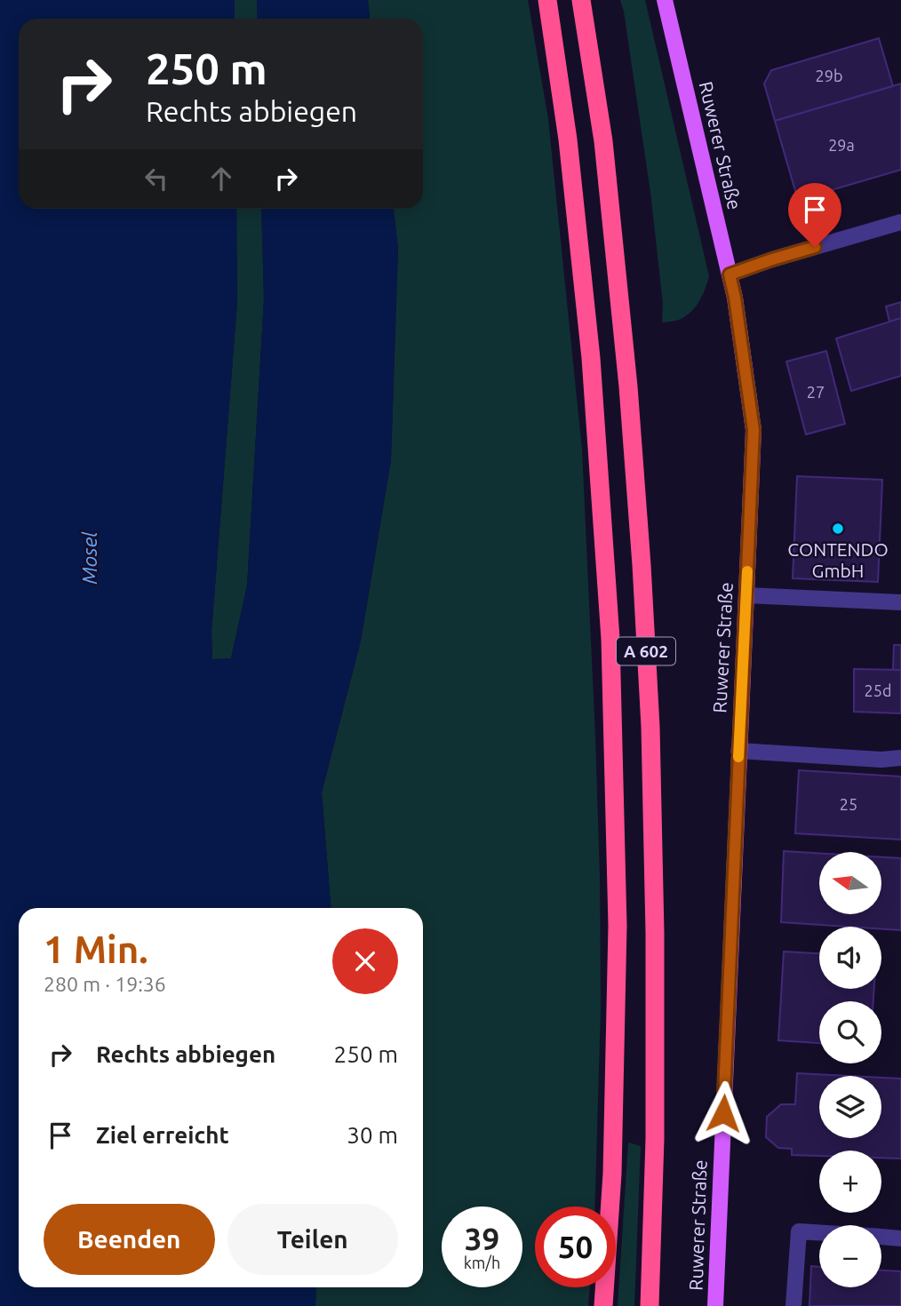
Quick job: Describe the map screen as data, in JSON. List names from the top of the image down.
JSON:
{
  "streets": {
    "highway": ["A 602"],
    "main road": ["Ruwerer Straße"]
  },
  "water": ["Mosel"],
  "places": ["CONTENDO GmbH"],
  "house_numbers": [
    "29b",
    "29a",
    "27",
    "25d",
    "25"
  ],
  "north": "left",
  "page": {
    "turn": ["250 m", "Rechts abbiegen"],
    "map_buttons": ["+", "−"],
    "heading": ["1 Min.", "280 m · 19:36"],
    "list": [
      {
        "name": "Rechts abbiegen",
        "value": "250 m"
      },
      {
        "name": "Ziel erreicht",
        "value": "30 m"
      }
    ],
    "buttons": ["Beenden", "Teilen"],
    "speed": "39 km/h",
    "limit": "50"
  }
}
